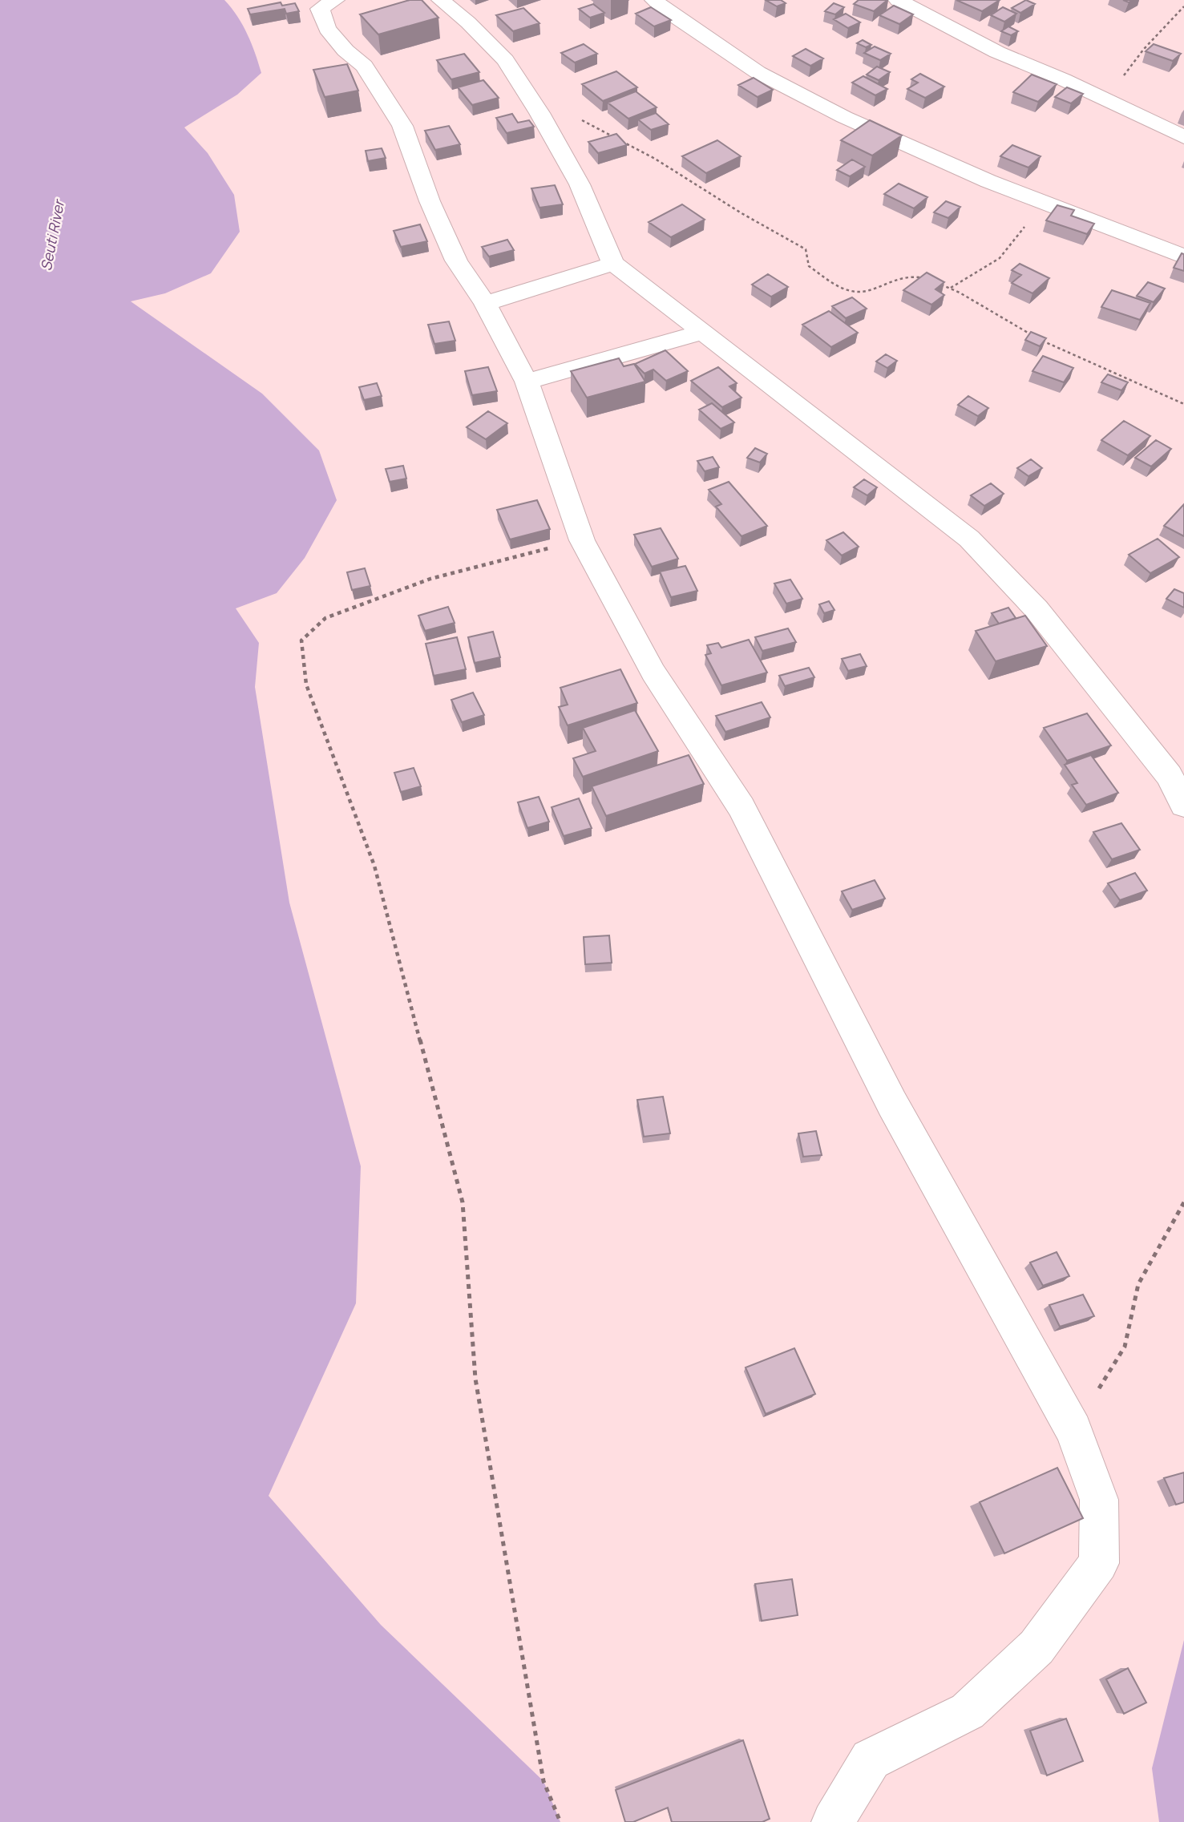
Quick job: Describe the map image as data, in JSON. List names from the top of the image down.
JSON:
{
  "water": ["Seuti River"]
}
